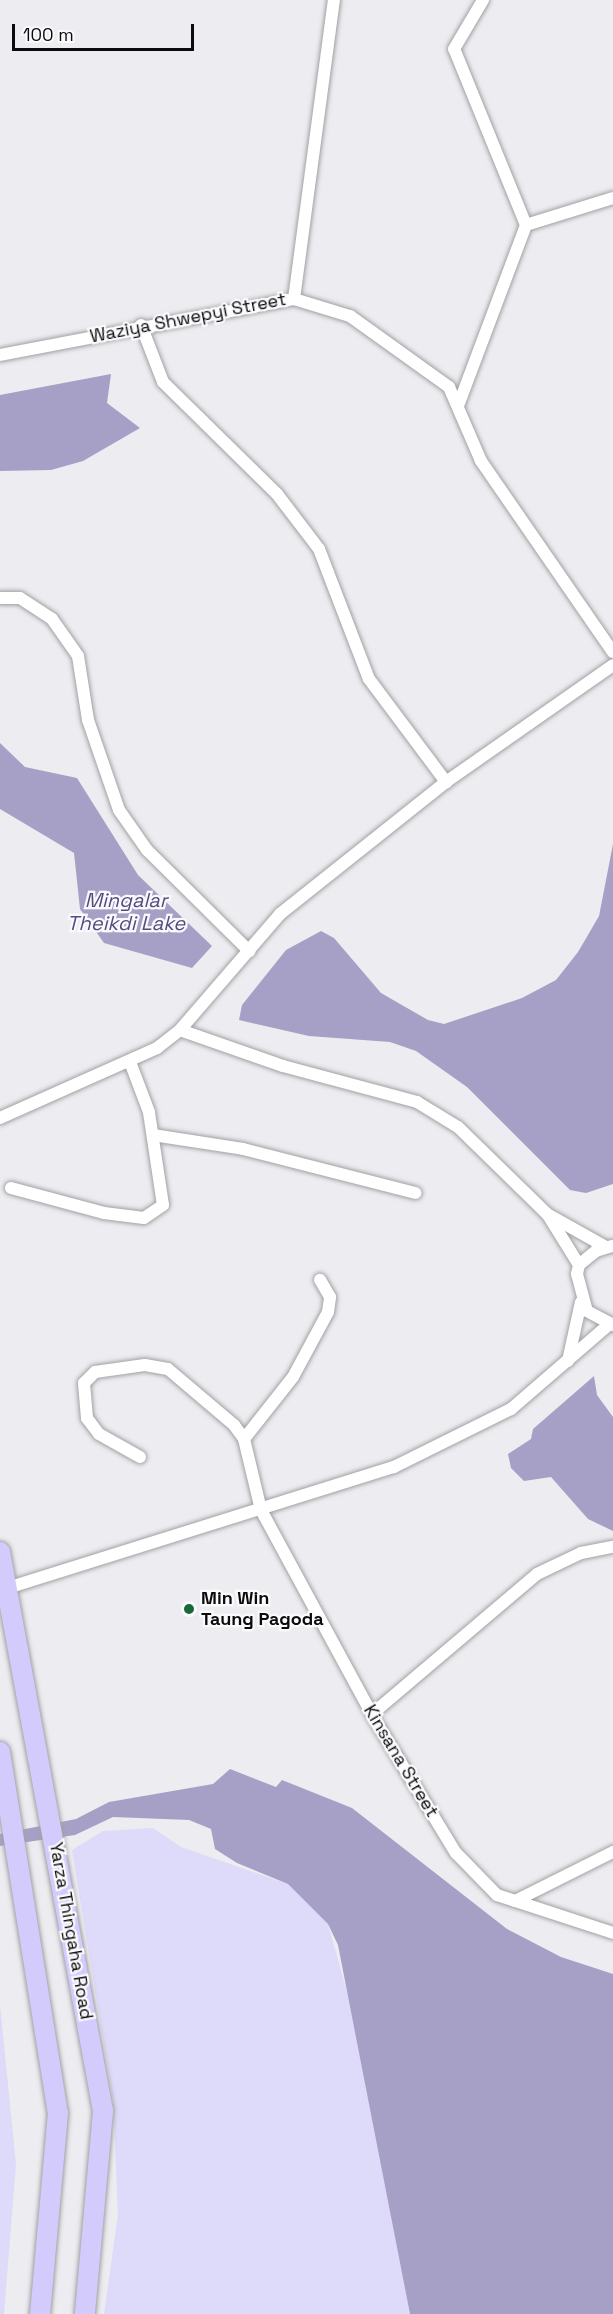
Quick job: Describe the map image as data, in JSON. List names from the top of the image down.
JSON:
{
  "streets": {
    "main road": ["Yarza Thingaha Road"],
    "street": ["Waziya Shwepyi Street", "Kinsana Street"]
  },
  "water": ["Mingalar Theikdi Lake"],
  "places": ["Min Win Taung Pagoda"],
  "scale_bar": "100 m"
}
